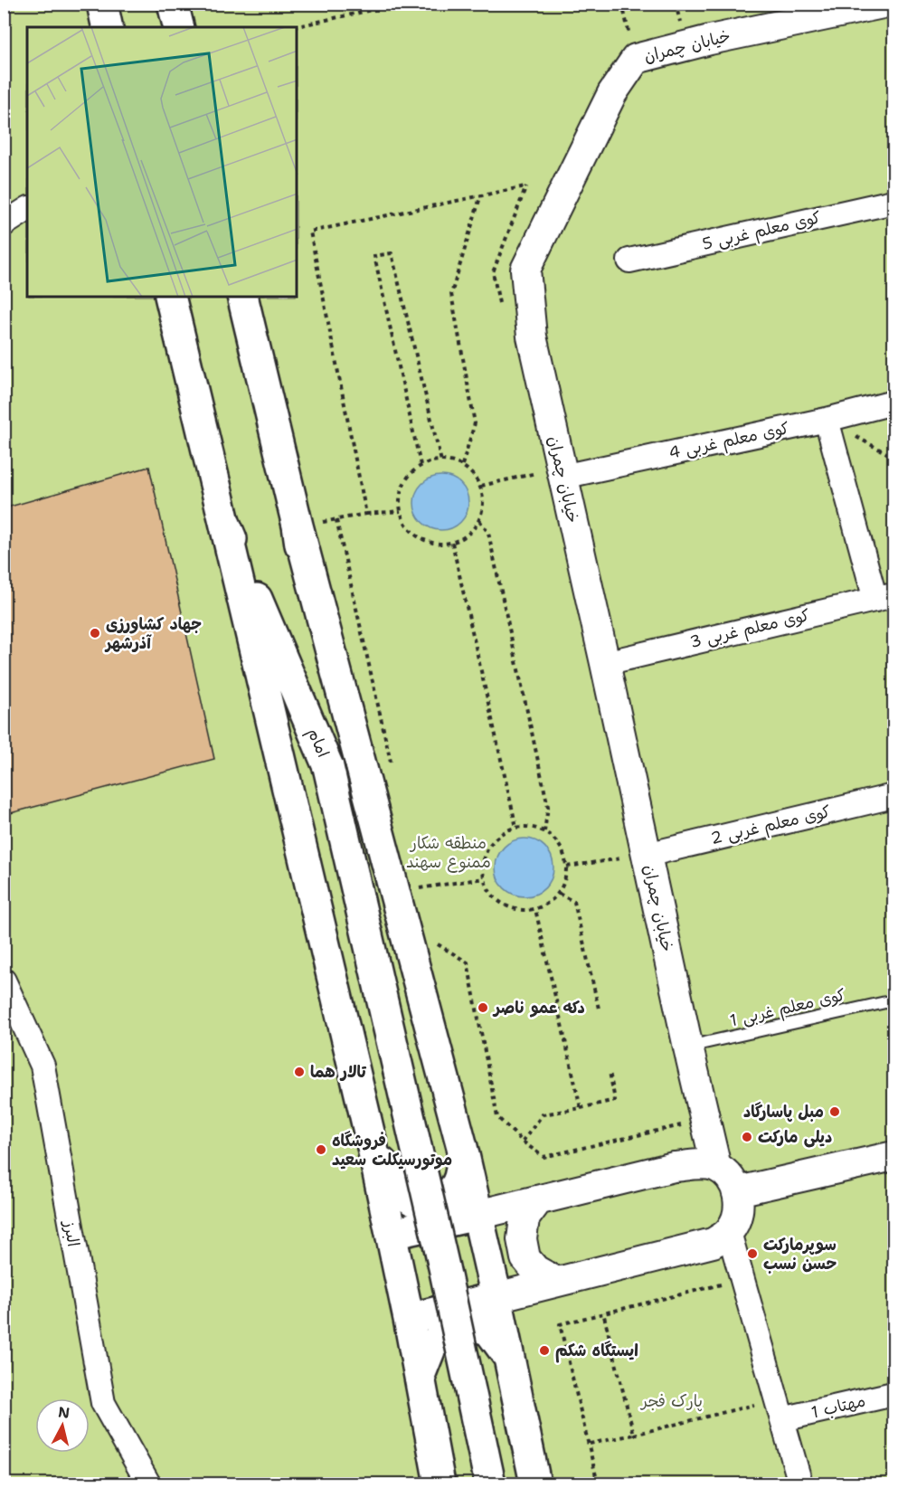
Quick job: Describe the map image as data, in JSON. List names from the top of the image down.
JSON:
{
  "streets": {
    "main road": ["امام"],
    "street": [
      "خیابان چمران",
      "کوی معلم غربی 5",
      "کوی معلم غربی 4",
      "کوی معلم غربی 3",
      "کوی معلم غربی 2",
      "البرز",
      "مهتاب 1"
    ],
    "lane": ["کوی معلم غربی 1"]
  },
  "crossings": [
    ["خیابان چمران", "کوی معلم غربی 4"],
    ["خیابان چمران", "کوی معلم غربی 3"],
    ["خیابان چمران", "کوی معلم غربی 2"],
    ["خیابان چمران", "کوی معلم غربی 1"]
  ],
  "parks": ["منطقه شکار ممنوع سهند", "پارک فجر"],
  "places": [
    "جهاد کشاورزی آذرشهر",
    "دکه عمو ناصر",
    "تالار هما",
    "مبل پاسارگاد",
    "دیلی مارکت",
    "فروشگاه موتورسیکلت سعید",
    "سوپرمارکت حسن نسب",
    "ایستگاه شکم"
  ],
  "north": "top"
}
